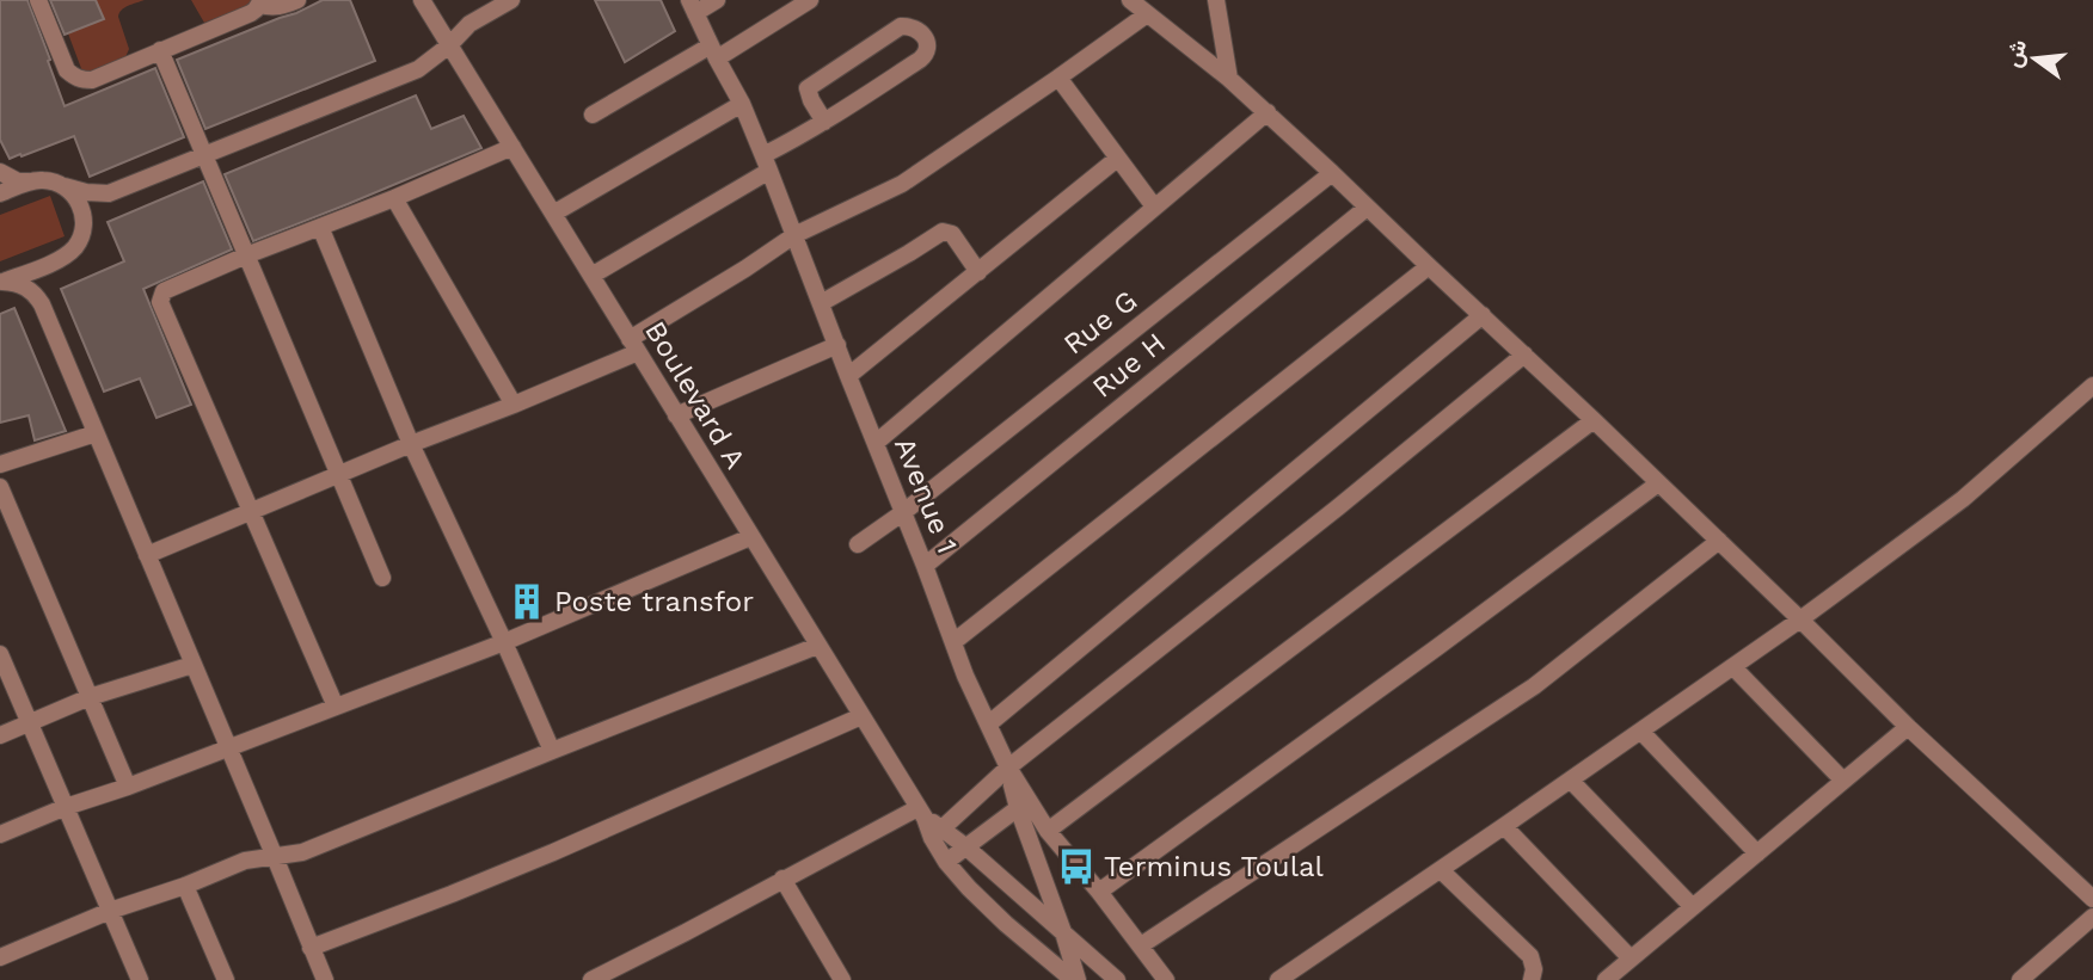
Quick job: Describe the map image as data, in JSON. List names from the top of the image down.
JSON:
{
  "streets": {
    "street": [
      "Rue G",
      "Rue H",
      "Boulevard A",
      "Avenue 1"
    ]
  },
  "crossings": [
    ["Rue G", "Avenue 1"],
    ["Rue H", "Avenue 1"]
  ],
  "places": {
    "building": ["Poste transfor"],
    "bus stop": ["Terminus Toulal"]
  },
  "north": "left"
}
